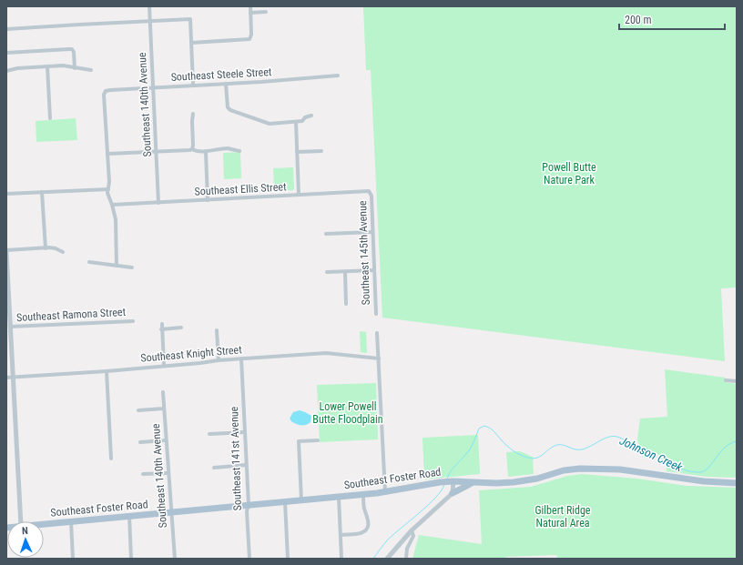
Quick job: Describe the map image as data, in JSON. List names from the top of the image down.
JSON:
{
  "streets": {
    "main road": ["Southeast Foster Road"],
    "street": [
      "Southeast Steele Street",
      "Southeast 140th Avenue",
      "Southeast Ellis Street",
      "Southeast 145th Avenue",
      "Southeast Ramona Street",
      "Southeast Knight Street",
      "Southeast 141st Avenue"
    ]
  },
  "crossings": [
    ["Southeast Steele Street", "Southeast 140th Avenue"],
    ["Southeast 140th Avenue", "Southeast Ellis Street"],
    ["Southeast 140th Avenue", "Southeast Foster Road"],
    ["Southeast Ellis Street", "Southeast 145th Avenue"],
    ["Southeast Knight Street", "Southeast 141st Avenue"],
    ["Southeast 141st Avenue", "Southeast Foster Road"]
  ],
  "water": ["Johnson Creek"],
  "parks": ["Powell Butte Nature Park", "Lower Powell Butte Floodplain", "Gilbert Ridge Natural Area"],
  "scale_bar": "200 m",
  "north": "top"
}
